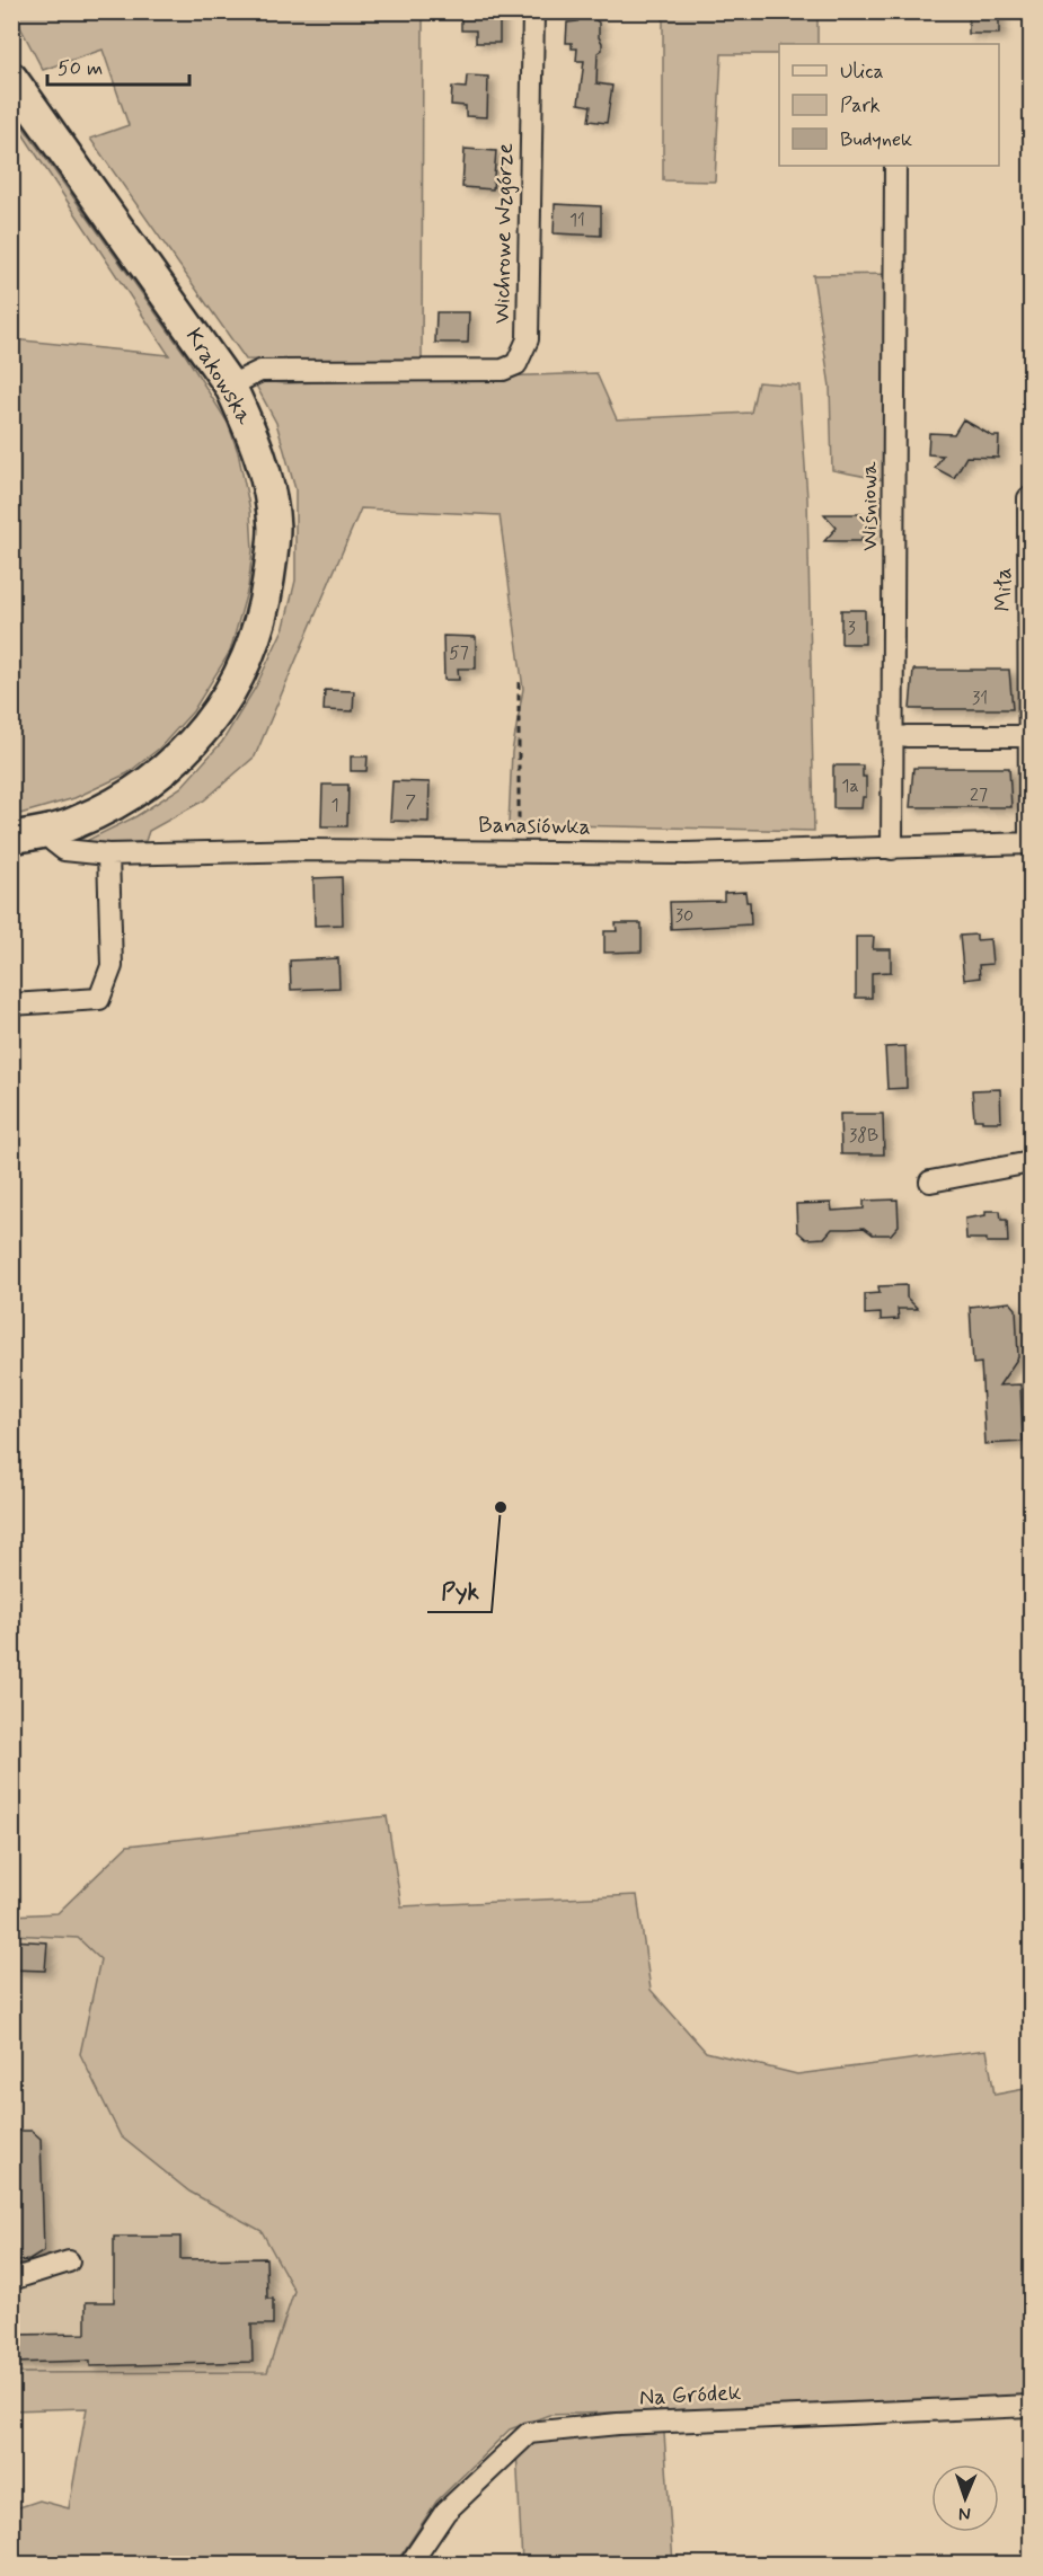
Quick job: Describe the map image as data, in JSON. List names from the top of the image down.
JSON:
{
  "streets": {
    "main road": ["Krakowska"],
    "street": [
      "Wichrowe Wzgórze",
      "Wiśniowa",
      "Miła",
      "Banasiówka",
      "Na Gródek"
    ]
  },
  "crossings": [
    ["Wichrowe Wzgórze", "Krakowska"],
    ["Krakowska", "Banasiówka"],
    ["Wiśniowa", "Banasiówka"],
    ["Miła", "Banasiówka"]
  ],
  "places": ["Pyk"],
  "house_numbers": [
    "11",
    "3",
    "57",
    "31",
    "1a",
    "27",
    "7",
    "1",
    "30",
    "38B"
  ],
  "legend": ["Ulica", "Park", "Budynek"],
  "scale_bar": "50 m",
  "north": "bottom"
}
